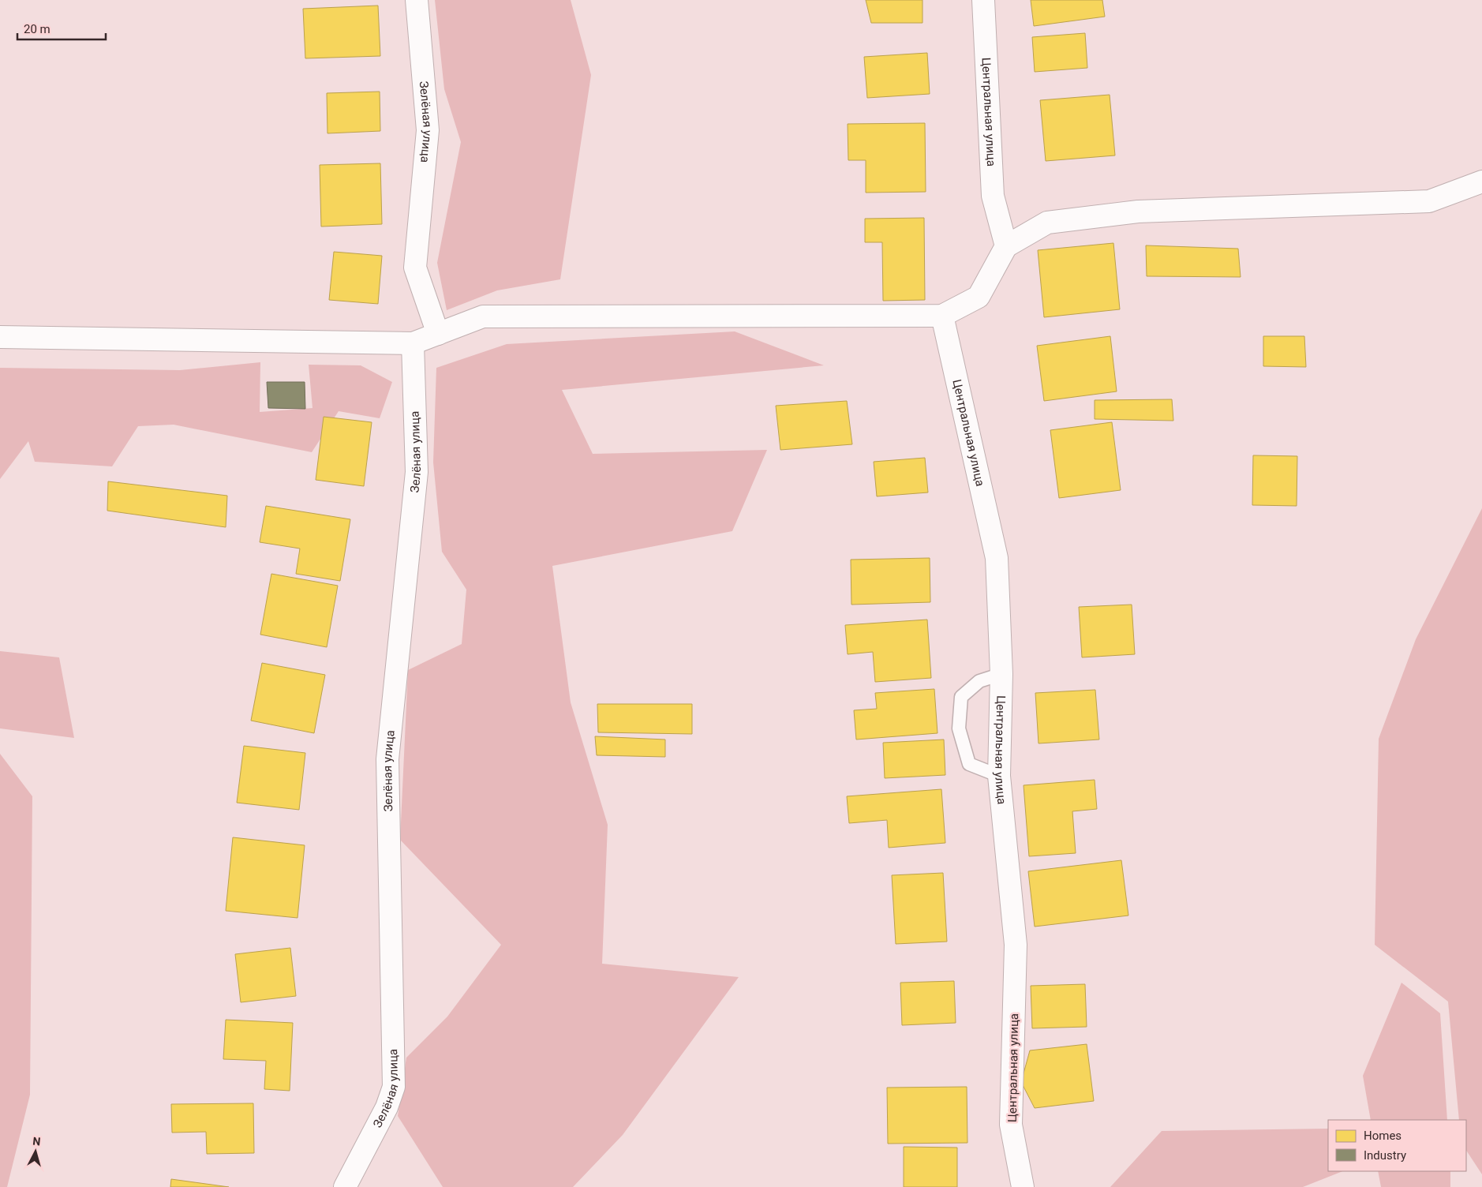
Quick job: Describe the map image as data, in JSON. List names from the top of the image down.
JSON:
{
  "streets": {
    "street": ["Центральная улица", "Зелёная улица"]
  },
  "legend": ["Homes", "Industry"],
  "scale_bar": "20 m",
  "north": "top"
}
